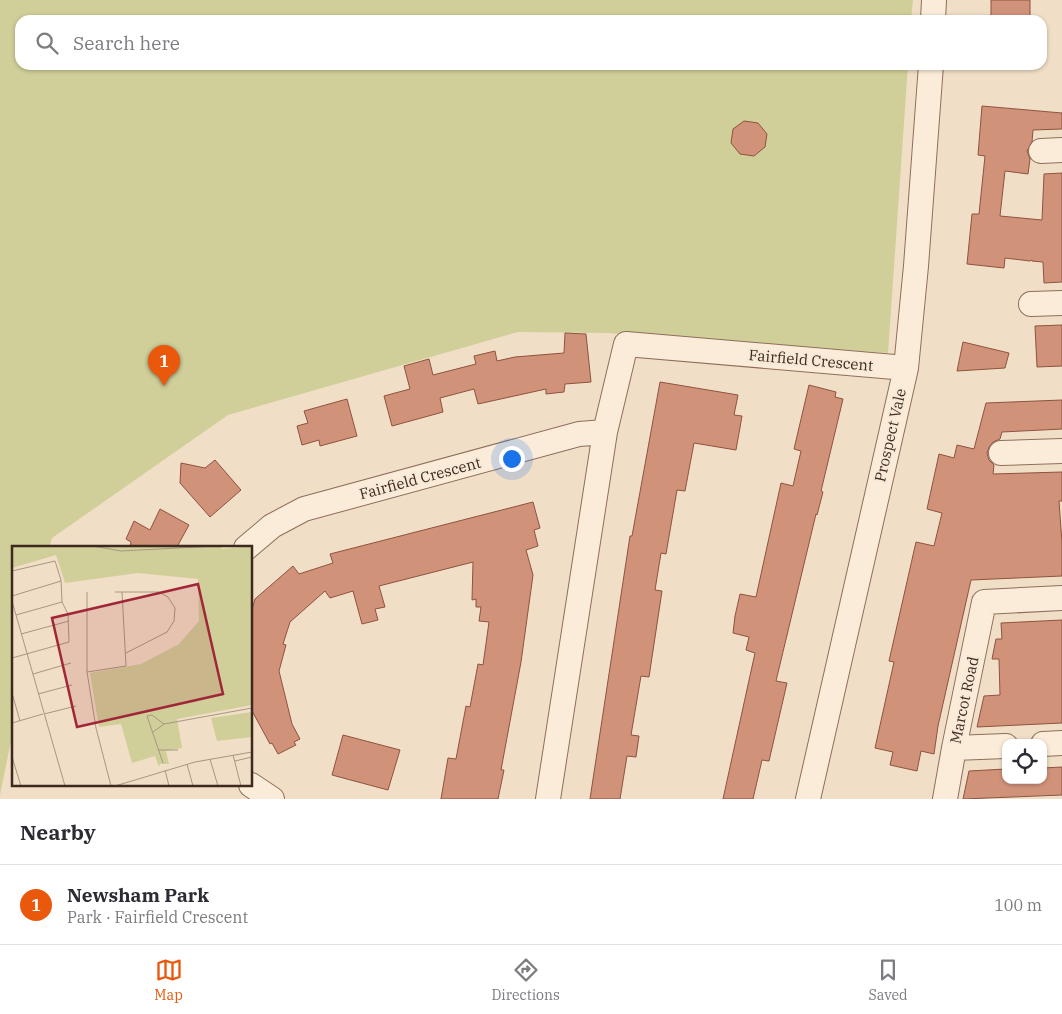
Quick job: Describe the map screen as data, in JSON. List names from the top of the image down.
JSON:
{
  "streets": {
    "street": ["Fairfield Crescent", "Prospect Vale", "Marcot Road"]
  },
  "crossings": [
    ["Fairfield Crescent", "Prospect Vale"]
  ],
  "page": {
    "search": "Search here",
    "pins": "1",
    "heading": "Nearby",
    "list": [
      {
        "mark": "1",
        "name": "Newsham Park",
        "note": "Park · Fairfield Crescent",
        "value": "100 m"
      }
    ],
    "nav": ["Map", "Directions", "Saved"]
  }
}
